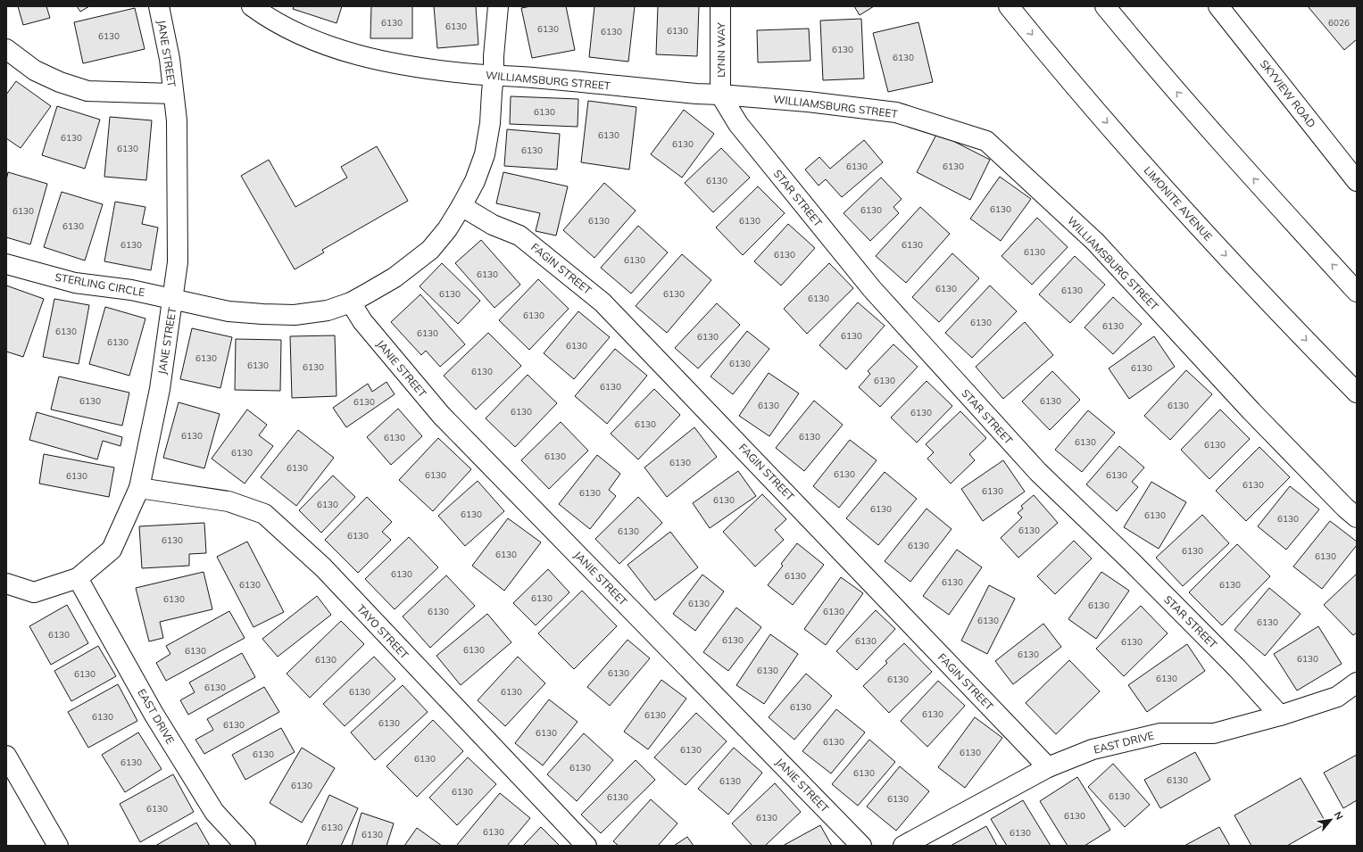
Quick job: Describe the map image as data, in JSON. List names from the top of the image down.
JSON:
{
  "streets": {
    "street": [
      "LYNN WAY",
      "JANE STREET",
      "WILLIAMSBURG STREET",
      "SKYVIEW ROAD",
      "STAR STREET",
      "LIMONITE AVENUE",
      "FAGIN STREET",
      "STERLING CIRCLE",
      "JANIE STREET",
      "TAYO STREET",
      "EAST DRIVE"
    ]
  },
  "crossings": [
    ["LYNN WAY", "WILLIAMSBURG STREET"],
    ["LYNN WAY", "STAR STREET"],
    ["JANE STREET", "STERLING CIRCLE"],
    ["JANE STREET", "TAYO STREET"],
    ["JANE STREET", "EAST DRIVE"],
    ["WILLIAMSBURG STREET", "STAR STREET"],
    ["WILLIAMSBURG STREET", "STERLING CIRCLE"],
    ["STAR STREET", "EAST DRIVE"],
    ["FAGIN STREET", "STERLING CIRCLE"],
    ["FAGIN STREET", "EAST DRIVE"],
    ["STERLING CIRCLE", "JANIE STREET"]
  ],
  "house_numbers": [
    "6130",
    "6026",
    "6130",
    "6130",
    "6130",
    "6130",
    "6130",
    "6130",
    "6130",
    "6130",
    "6130",
    "6130",
    "6130",
    "6130",
    "6130",
    "6130",
    "6130",
    "6130",
    "6130",
    "6130",
    "6130",
    "6130",
    "6130",
    "6130",
    "6130",
    "6130",
    "6130",
    "6130",
    "6130",
    "6130",
    "6130",
    "6130",
    "6130",
    "6130",
    "6130",
    "6130",
    "6130",
    "6130",
    "6130",
    "6130",
    "6130",
    "6130",
    "6130",
    "6130",
    "6130",
    "6130",
    "6130",
    "6130",
    "6130",
    "6130",
    "6130",
    "6130",
    "6130",
    "6130",
    "6130",
    "6130",
    "6130",
    "6130",
    "6130",
    "6130",
    "6130",
    "6130",
    "6130",
    "6130",
    "6130",
    "6130",
    "6130",
    "6130",
    "6130",
    "6130",
    "6130",
    "6130",
    "6130",
    "6130",
    "6130",
    "6130",
    "6130",
    "6130",
    "6130",
    "6130",
    "6130",
    "6130",
    "6130",
    "6130",
    "6130",
    "6130",
    "6130",
    "6130",
    "6130",
    "6130",
    "6130",
    "6130",
    "6130",
    "6130",
    "6130",
    "6130",
    "6130",
    "6130",
    "6130",
    "6130",
    "6130",
    "6130",
    "6130",
    "6130",
    "6130",
    "6130",
    "6130",
    "6130",
    "6130",
    "6130",
    "6130",
    "6130",
    "6130",
    "6130",
    "6130",
    "6130",
    "6130",
    "6130",
    "6130",
    "6130",
    "6130",
    "6130",
    "6130",
    "6130",
    "6130",
    "6130",
    "6130",
    "6130",
    "6130",
    "6130",
    "6130",
    "6130",
    "6130",
    "6130",
    "6130",
    "6130",
    "6130",
    "6130",
    "6130",
    "6130",
    "6130",
    "6130",
    "6130",
    "6130",
    "6130",
    "6130",
    "6130",
    "6130",
    "6130"
  ],
  "north": "top right"
}
